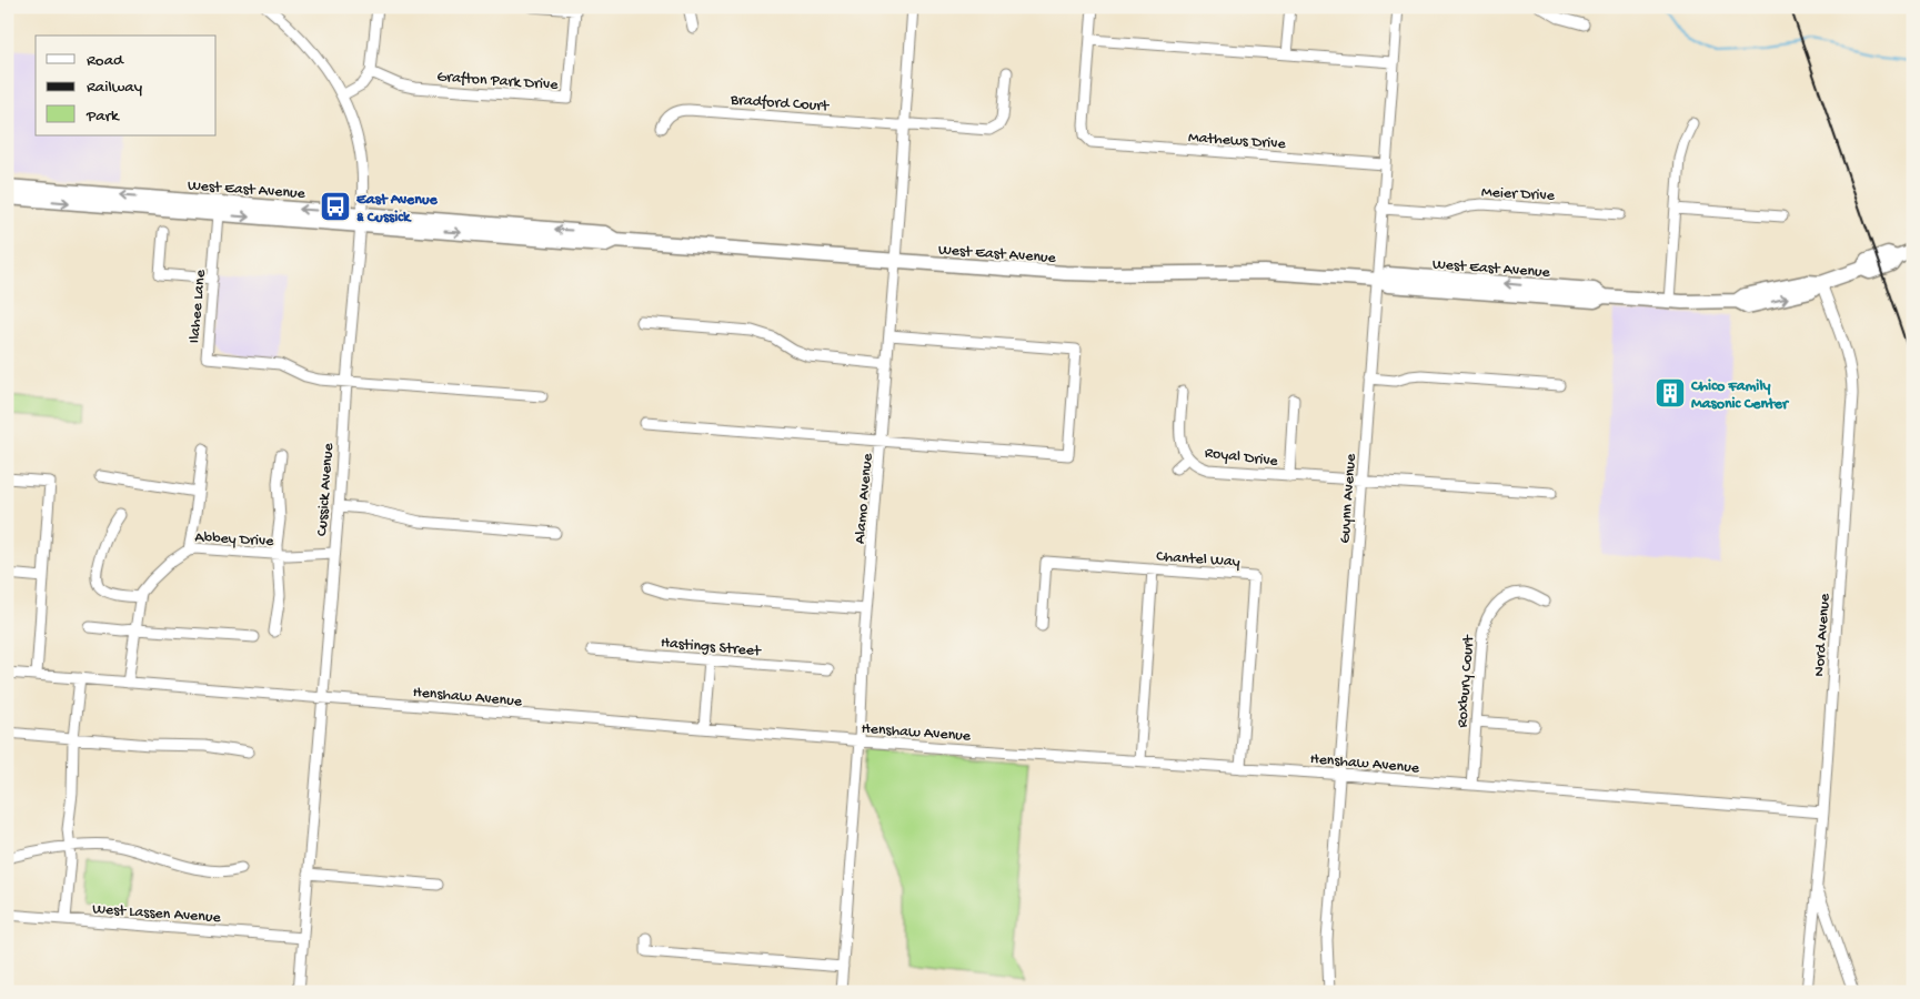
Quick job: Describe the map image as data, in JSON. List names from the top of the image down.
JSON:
{
  "streets": {
    "main road": ["West East Avenue"],
    "street": [
      "Grafton Park Drive",
      "Bradford Court",
      "Mathews Drive",
      "Meier Drive",
      "Ilahee Lane",
      "Royal Drive",
      "Cussick Avenue",
      "Alamo Avenue",
      "Guynn Avenue",
      "Abbey Drive",
      "Chantel Way",
      "Nord Avenue",
      "Hastings Street",
      "Roxbury Court",
      "Henshaw Avenue",
      "West Lassen Avenue"
    ]
  },
  "crossings": [
    ["Bradford Court", "Alamo Avenue"],
    ["Mathews Drive", "Guynn Avenue"],
    ["West East Avenue", "Ilahee Lane"],
    ["West East Avenue", "Cussick Avenue"],
    ["West East Avenue", "Alamo Avenue"],
    ["West East Avenue", "Guynn Avenue"],
    ["West East Avenue", "Nord Avenue"],
    ["Meier Drive", "Guynn Avenue"],
    ["Ilahee Lane", "Cussick Avenue"],
    ["Royal Drive", "Guynn Avenue"],
    ["Cussick Avenue", "Abbey Drive"],
    ["Cussick Avenue", "Henshaw Avenue"],
    ["Cussick Avenue", "West Lassen Avenue"],
    ["Alamo Avenue", "Henshaw Avenue"],
    ["Guynn Avenue", "Henshaw Avenue"],
    ["Abbey Drive", "Henshaw Avenue"],
    ["Chantel Way", "Henshaw Avenue"],
    ["Nord Avenue", "Henshaw Avenue"],
    ["Roxbury Court", "Henshaw Avenue"]
  ],
  "places": {
    "bus stop": ["East Avenue & Cussick"],
    "building": ["Chico Family Masonic Center"]
  },
  "legend": ["Road", "Railway", "Park"]
}
